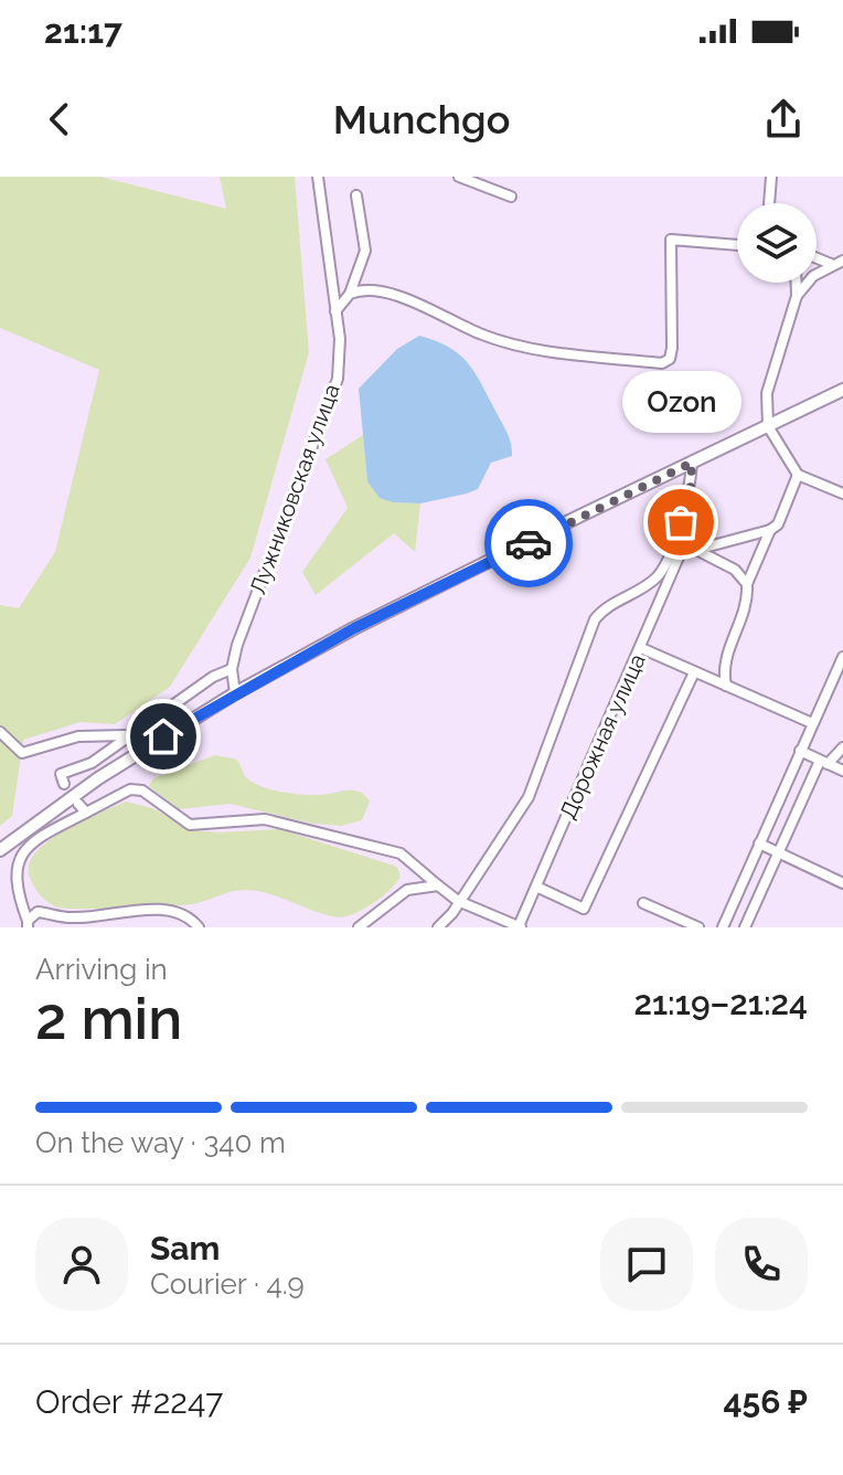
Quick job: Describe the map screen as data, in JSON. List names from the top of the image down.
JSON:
{
  "streets": {
    "street": ["Лужниковская улица", "Дорожная улица"]
  },
  "places": ["Ozon"],
  "page": {
    "status": "21:17",
    "header": "Munchgo",
    "bubble": "Ozon",
    "heading": ["2 min", "Arriving in", "21:19–21:24"],
    "panel": [
      "Sam",
      "Courier · 4.9",
      "Order #2247",
      "456 ₽"
    ],
    "bar": "On the way · 340 m"
  }
}
